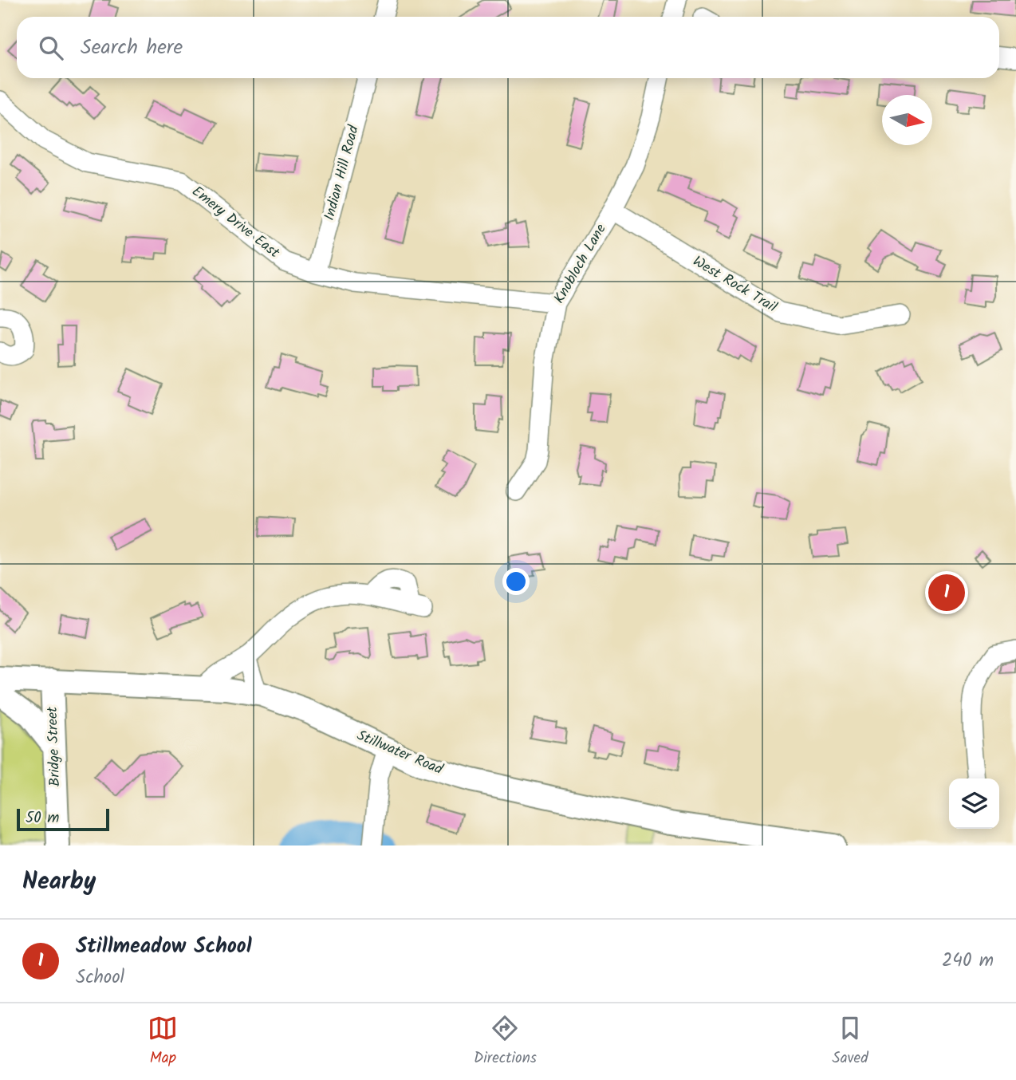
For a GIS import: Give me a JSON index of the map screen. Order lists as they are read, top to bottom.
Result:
{
  "streets": {
    "main road": ["Bridge Street", "Stillwater Road"],
    "street": [
      "Indian Hill Road",
      "Emery Drive East",
      "Knobloch Lane",
      "West Rock Trail"
    ]
  },
  "crossings": [
    ["Indian Hill Road", "Emery Drive East"],
    ["Emery Drive East", "Knobloch Lane"],
    ["Knobloch Lane", "West Rock Trail"],
    ["Bridge Street", "Stillwater Road"]
  ],
  "scale_bar": "50 m",
  "north": "right",
  "page": {
    "search": "Search here",
    "pins": "1",
    "scale": "50 m",
    "heading": "Nearby",
    "list": [
      {
        "mark": "1",
        "name": "Stillmeadow School",
        "note": "School",
        "value": "240 m"
      }
    ],
    "nav": ["Map", "Directions", "Saved"]
  }
}
